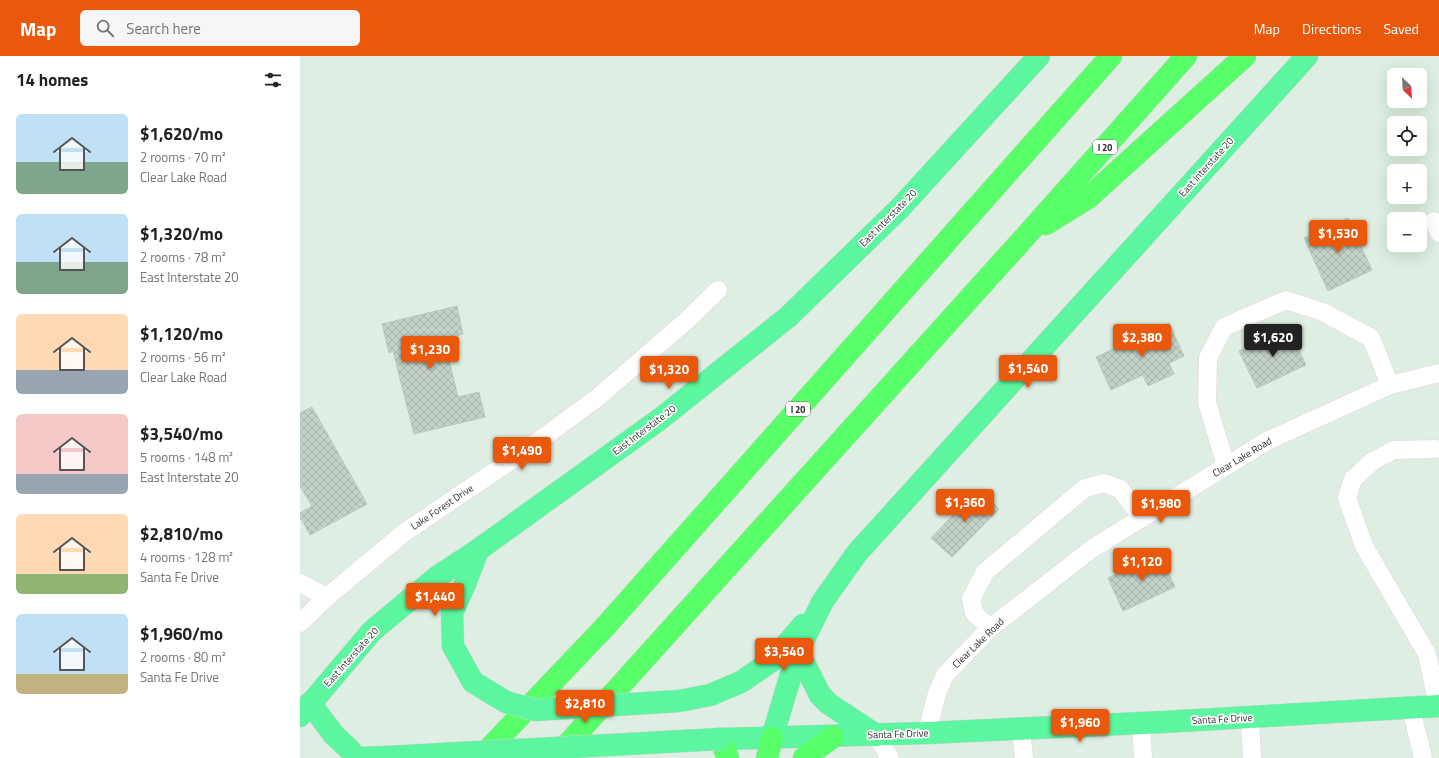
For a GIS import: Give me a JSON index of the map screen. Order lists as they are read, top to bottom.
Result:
{
  "streets": {
    "highway": ["I 20"],
    "main road": ["East Interstate 20", "Santa Fe Drive"],
    "street": ["Clear Lake Road", "Lake Forest Drive"]
  },
  "crossings": [
    ["East Interstate 20", "Santa Fe Drive"],
    ["Clear Lake Road", "Santa Fe Drive"]
  ],
  "north": "bottom right",
  "page": {
    "header": "Map",
    "search": "Search here",
    "nav": ["Map", "Directions", "Saved"],
    "heading": "14 homes",
    "map_buttons": ["+", "−"],
    "list": [
      {
        "name": "$1,620/mo",
        "note": "2 rooms · 70 m² · Clear Lake Road"
      },
      {
        "name": "$1,320/mo",
        "note": "2 rooms · 78 m² · East Interstate 20"
      },
      {
        "name": "$1,120/mo",
        "note": "2 rooms · 56 m² · Clear Lake Road"
      },
      {
        "name": "$3,540/mo",
        "note": "5 rooms · 148 m² · East Interstate 20"
      },
      {
        "name": "$2,810/mo",
        "note": "4 rooms · 128 m² · Santa Fe Drive"
      },
      {
        "name": "$1,960/mo",
        "note": "2 rooms · 80 m² · Santa Fe Drive"
      }
    ],
    "price": [
      "$1,530",
      "$2,380",
      "$1,620",
      "$1,230",
      "$1,540",
      "$1,320",
      "$1,490",
      "$1,360",
      "$1,980",
      "$1,120",
      "$1,440",
      "$3,540",
      "$2,810",
      "$1,960"
    ]
  }
}
